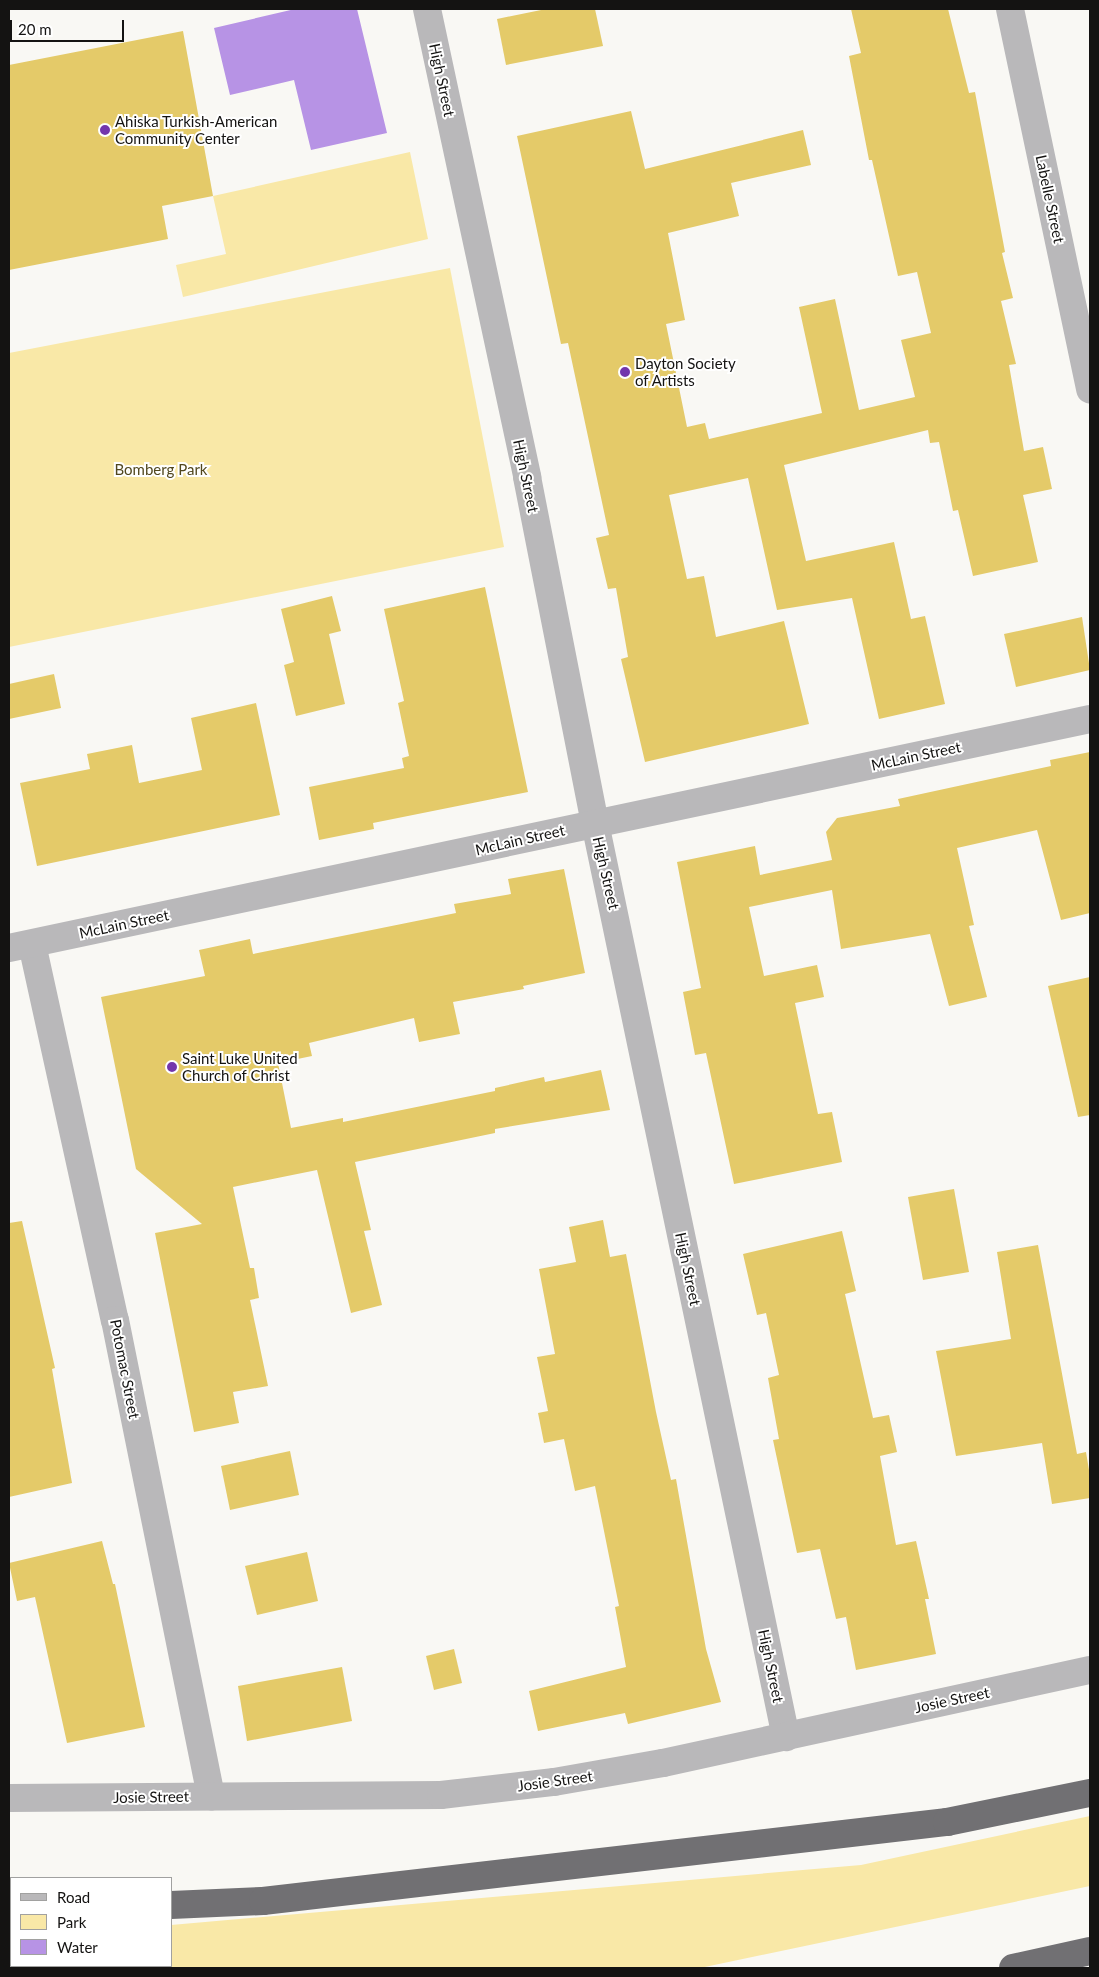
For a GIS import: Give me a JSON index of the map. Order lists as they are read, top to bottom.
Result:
{
  "streets": {
    "street": [
      "High Street",
      "Labelle Street",
      "McLain Street",
      "Potomac Street",
      "Josie Street"
    ]
  },
  "crossings": [
    ["High Street", "McLain Street"],
    ["High Street", "Josie Street"],
    ["McLain Street", "Potomac Street"],
    ["Potomac Street", "Josie Street"]
  ],
  "parks": ["Bomberg Park"],
  "places": ["Ahiska Turkish-American Community Center", "Dayton Society of Artists", "Saint Luke United Church of Christ"],
  "legend": ["Road", "Park", "Water"],
  "scale_bar": "20 m"
}
